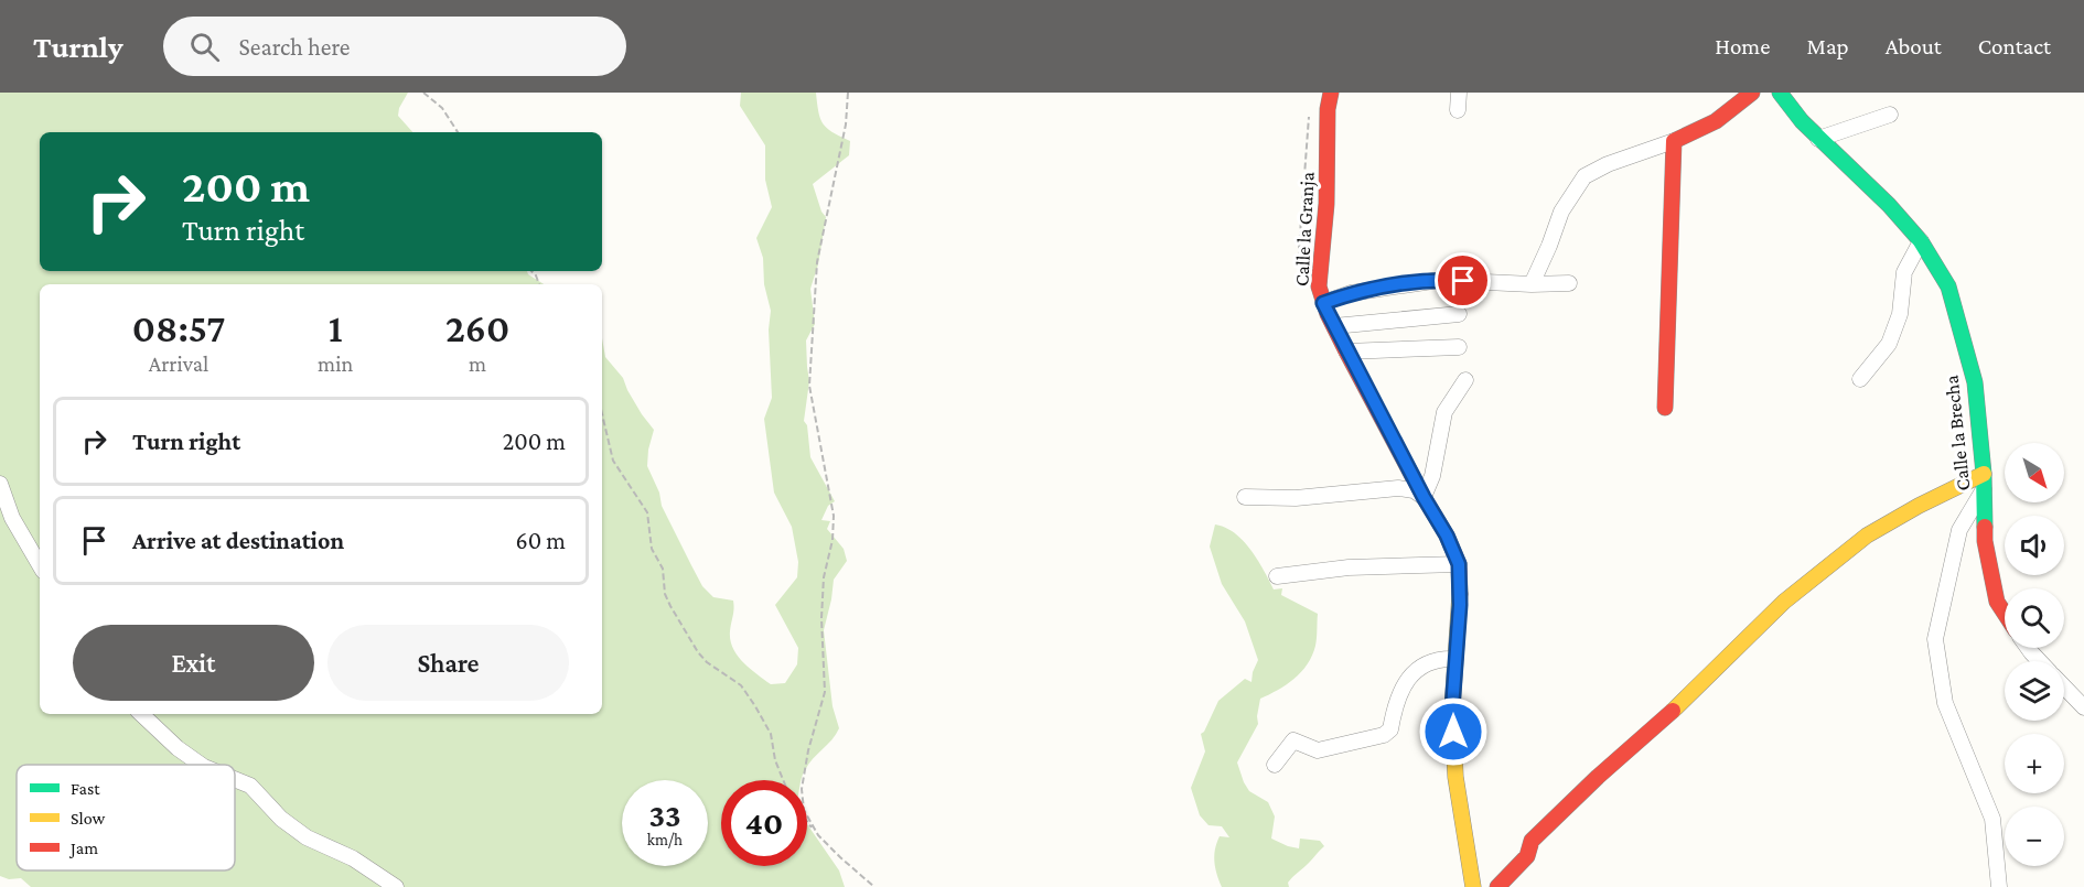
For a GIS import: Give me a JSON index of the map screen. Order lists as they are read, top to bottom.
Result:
{
  "streets": {
    "street": ["Calle la Granja", "Calle la Brecha"]
  },
  "legend": ["Fast", "Slow", "Jam"],
  "north": "bottom right",
  "page": {
    "header": "Turnly",
    "search": "Search here",
    "nav": [
      "Home",
      "Map",
      "About",
      "Contact"
    ],
    "turn": ["200 m", "Turn right"],
    "eta": [
      "08:57",
      "Arrival",
      "1",
      "min",
      "260",
      "m"
    ],
    "list": [
      {
        "name": "Turn right",
        "value": "200 m"
      },
      {
        "name": "Arrive at destination",
        "value": "60 m"
      }
    ],
    "map_buttons": ["+", "−"],
    "buttons": ["Exit", "Share"],
    "speed": "33 km/h",
    "limit": "40"
  }
}
